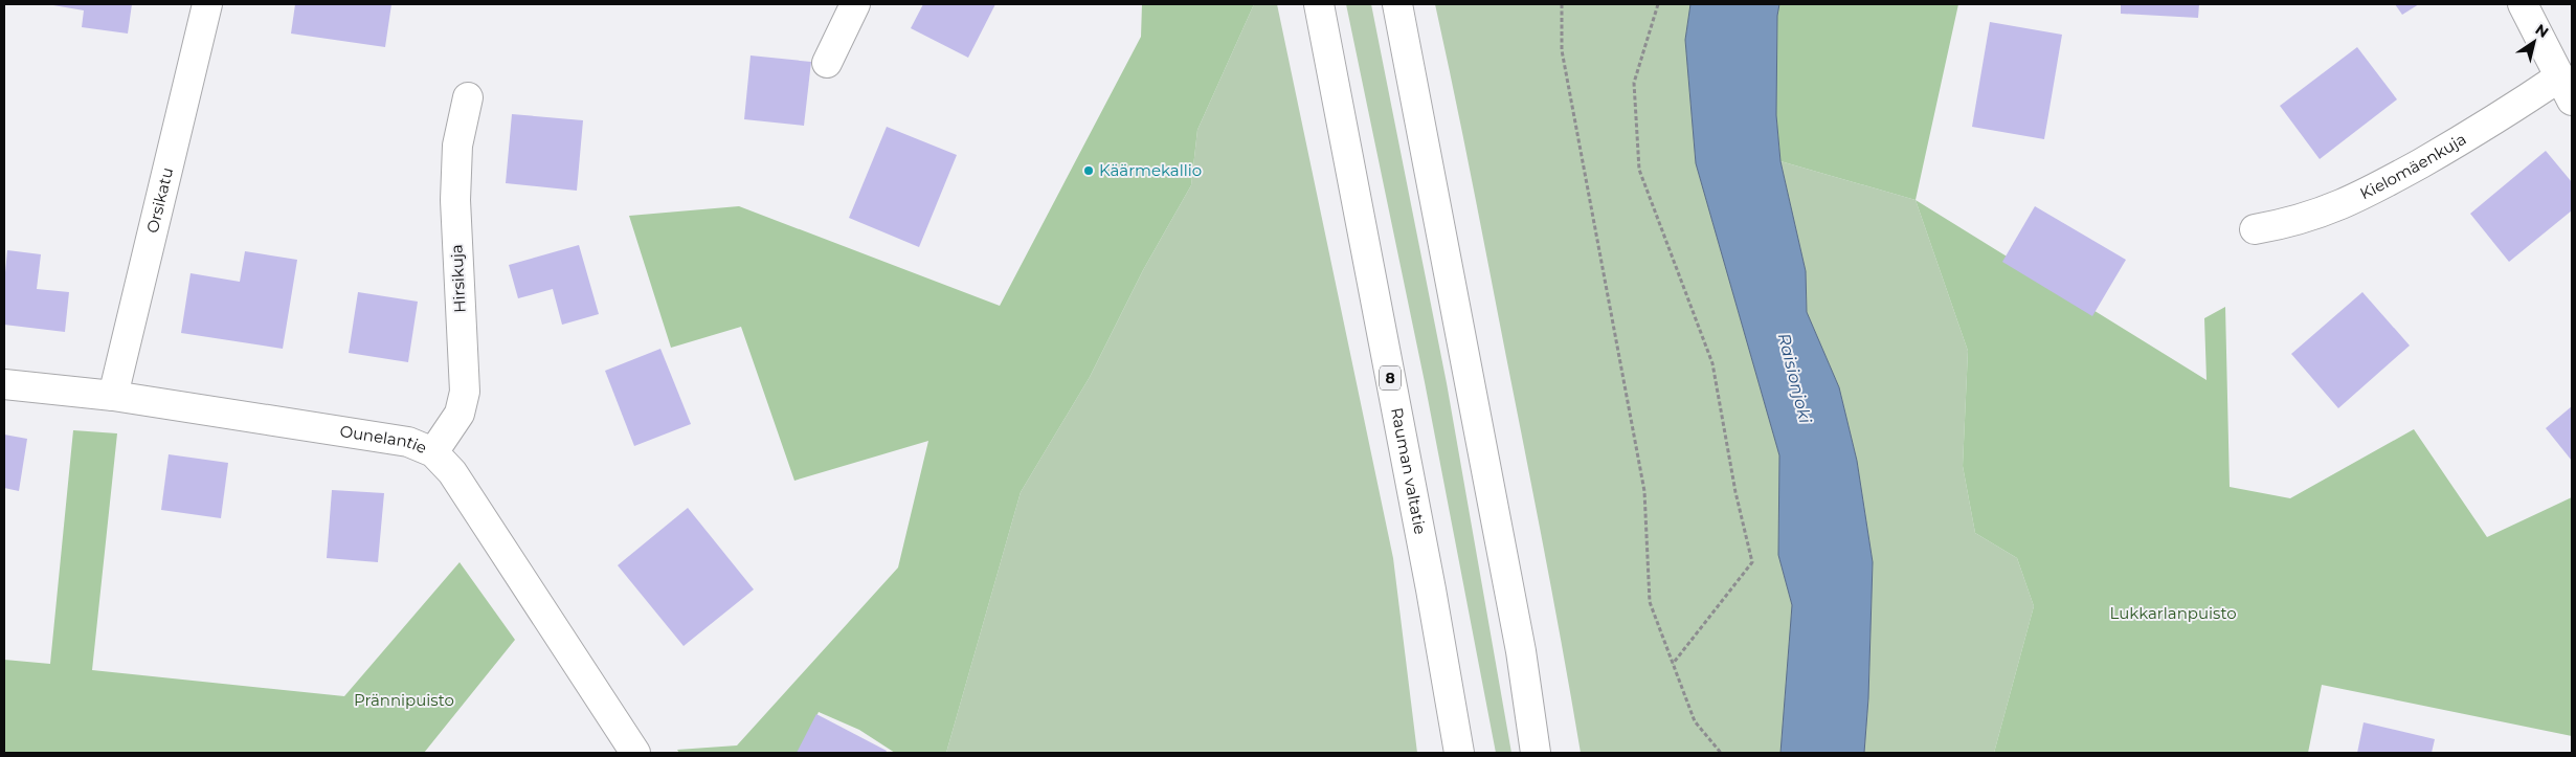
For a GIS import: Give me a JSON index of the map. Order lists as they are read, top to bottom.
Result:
{
  "streets": {
    "main road": [
      "Kielomäenkuja",
      "Orsikatu",
      "Hirsikuja",
      "8",
      "Ounelantie",
      "Rauman valtatie"
    ]
  },
  "crossings": [
    ["Orsikatu", "Ounelantie"],
    ["Hirsikuja", "Ounelantie"]
  ],
  "water": ["Raisionjoki"],
  "parks": ["Lukkarlanpuisto", "Prännipuisto"],
  "places": ["Käärmekallio"],
  "north": "top right"
}
